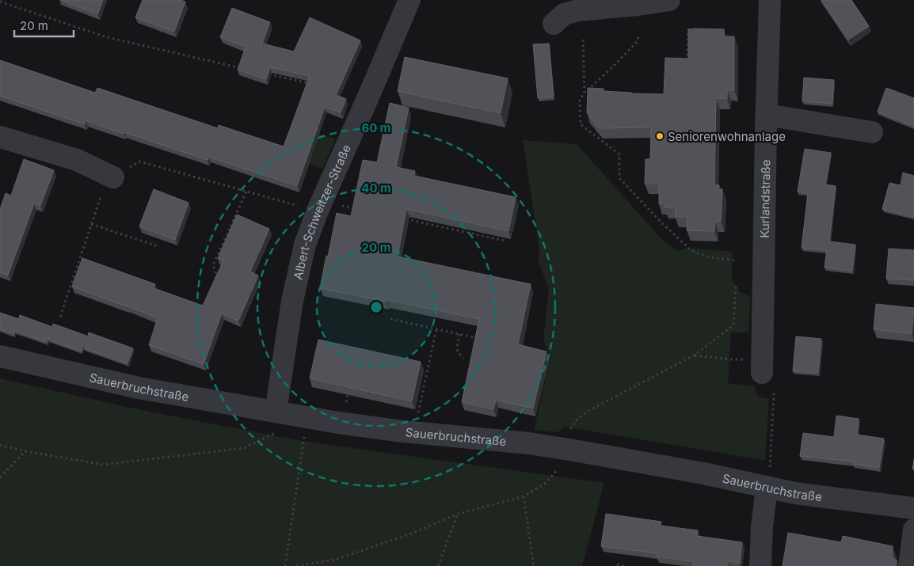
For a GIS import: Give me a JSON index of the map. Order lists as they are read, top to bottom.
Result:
{
  "streets": {
    "street": ["Kurlandstraße", "Albert-Schweitzer-Straße", "Sauerbruchstraße"]
  },
  "crossings": [
    ["Albert-Schweitzer-Straße", "Sauerbruchstraße"]
  ],
  "places": ["Seniorenwohnanlage"],
  "scale_bar": "20 m",
  "rings": ["60 m", "40 m", "20 m"]
}
